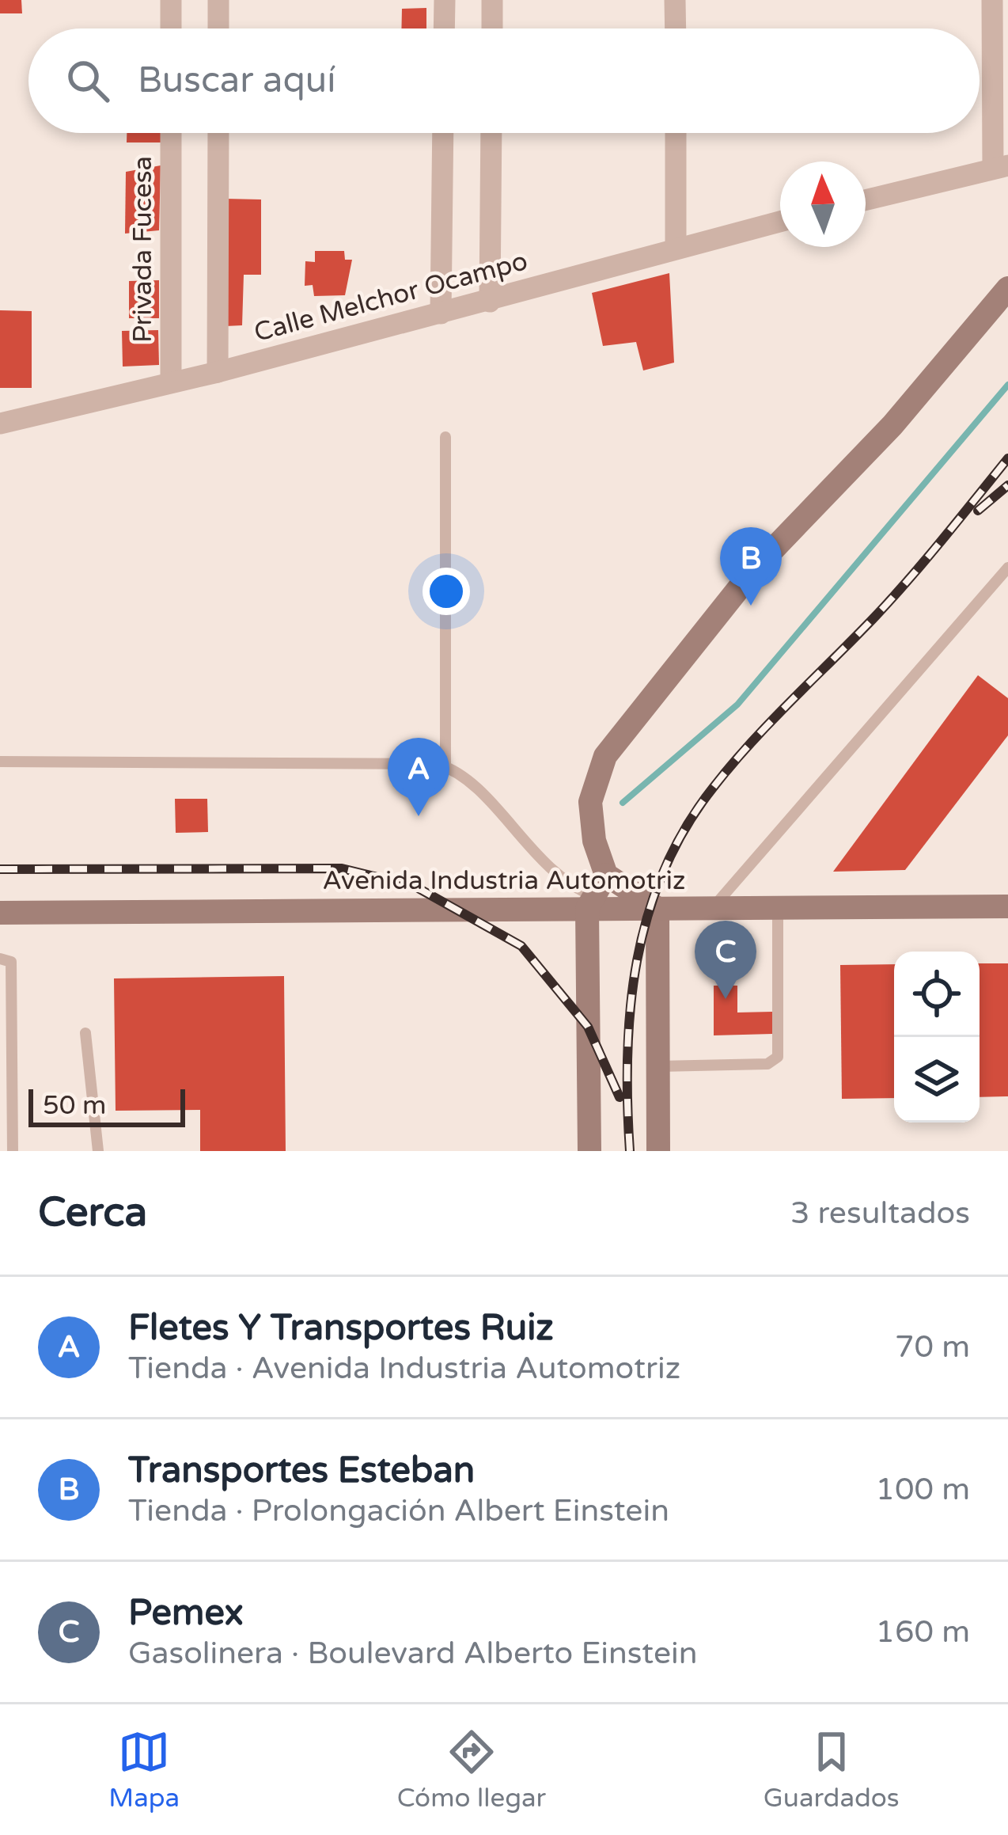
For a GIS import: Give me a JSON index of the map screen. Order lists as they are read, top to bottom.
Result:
{
  "streets": {
    "main road": ["Avenida Industria Automotriz"],
    "street": ["Privada Fucesa", "Calle Melchor Ocampo"]
  },
  "crossings": [
    ["Privada Fucesa", "Calle Melchor Ocampo"]
  ],
  "scale_bar": "50 m",
  "north": "top",
  "page": {
    "search": "Buscar aquí",
    "pins": ["B", "A", "C"],
    "scale": "50 m",
    "heading": ["Cerca", "3 resultados"],
    "list": [
      {
        "mark": "A",
        "name": "Fletes Y Transportes Ruiz",
        "note": "Tienda · Avenida Industria Automotriz",
        "value": "70 m"
      },
      {
        "mark": "B",
        "name": "Transportes Esteban",
        "note": "Tienda · Prolongación Albert Einstein",
        "value": "100 m"
      },
      {
        "mark": "C",
        "name": "Pemex",
        "note": "Gasolinera · Boulevard Alberto Einstein",
        "value": "160 m"
      }
    ],
    "nav": ["Mapa", "Cómo llegar", "Guardados"]
  }
}
